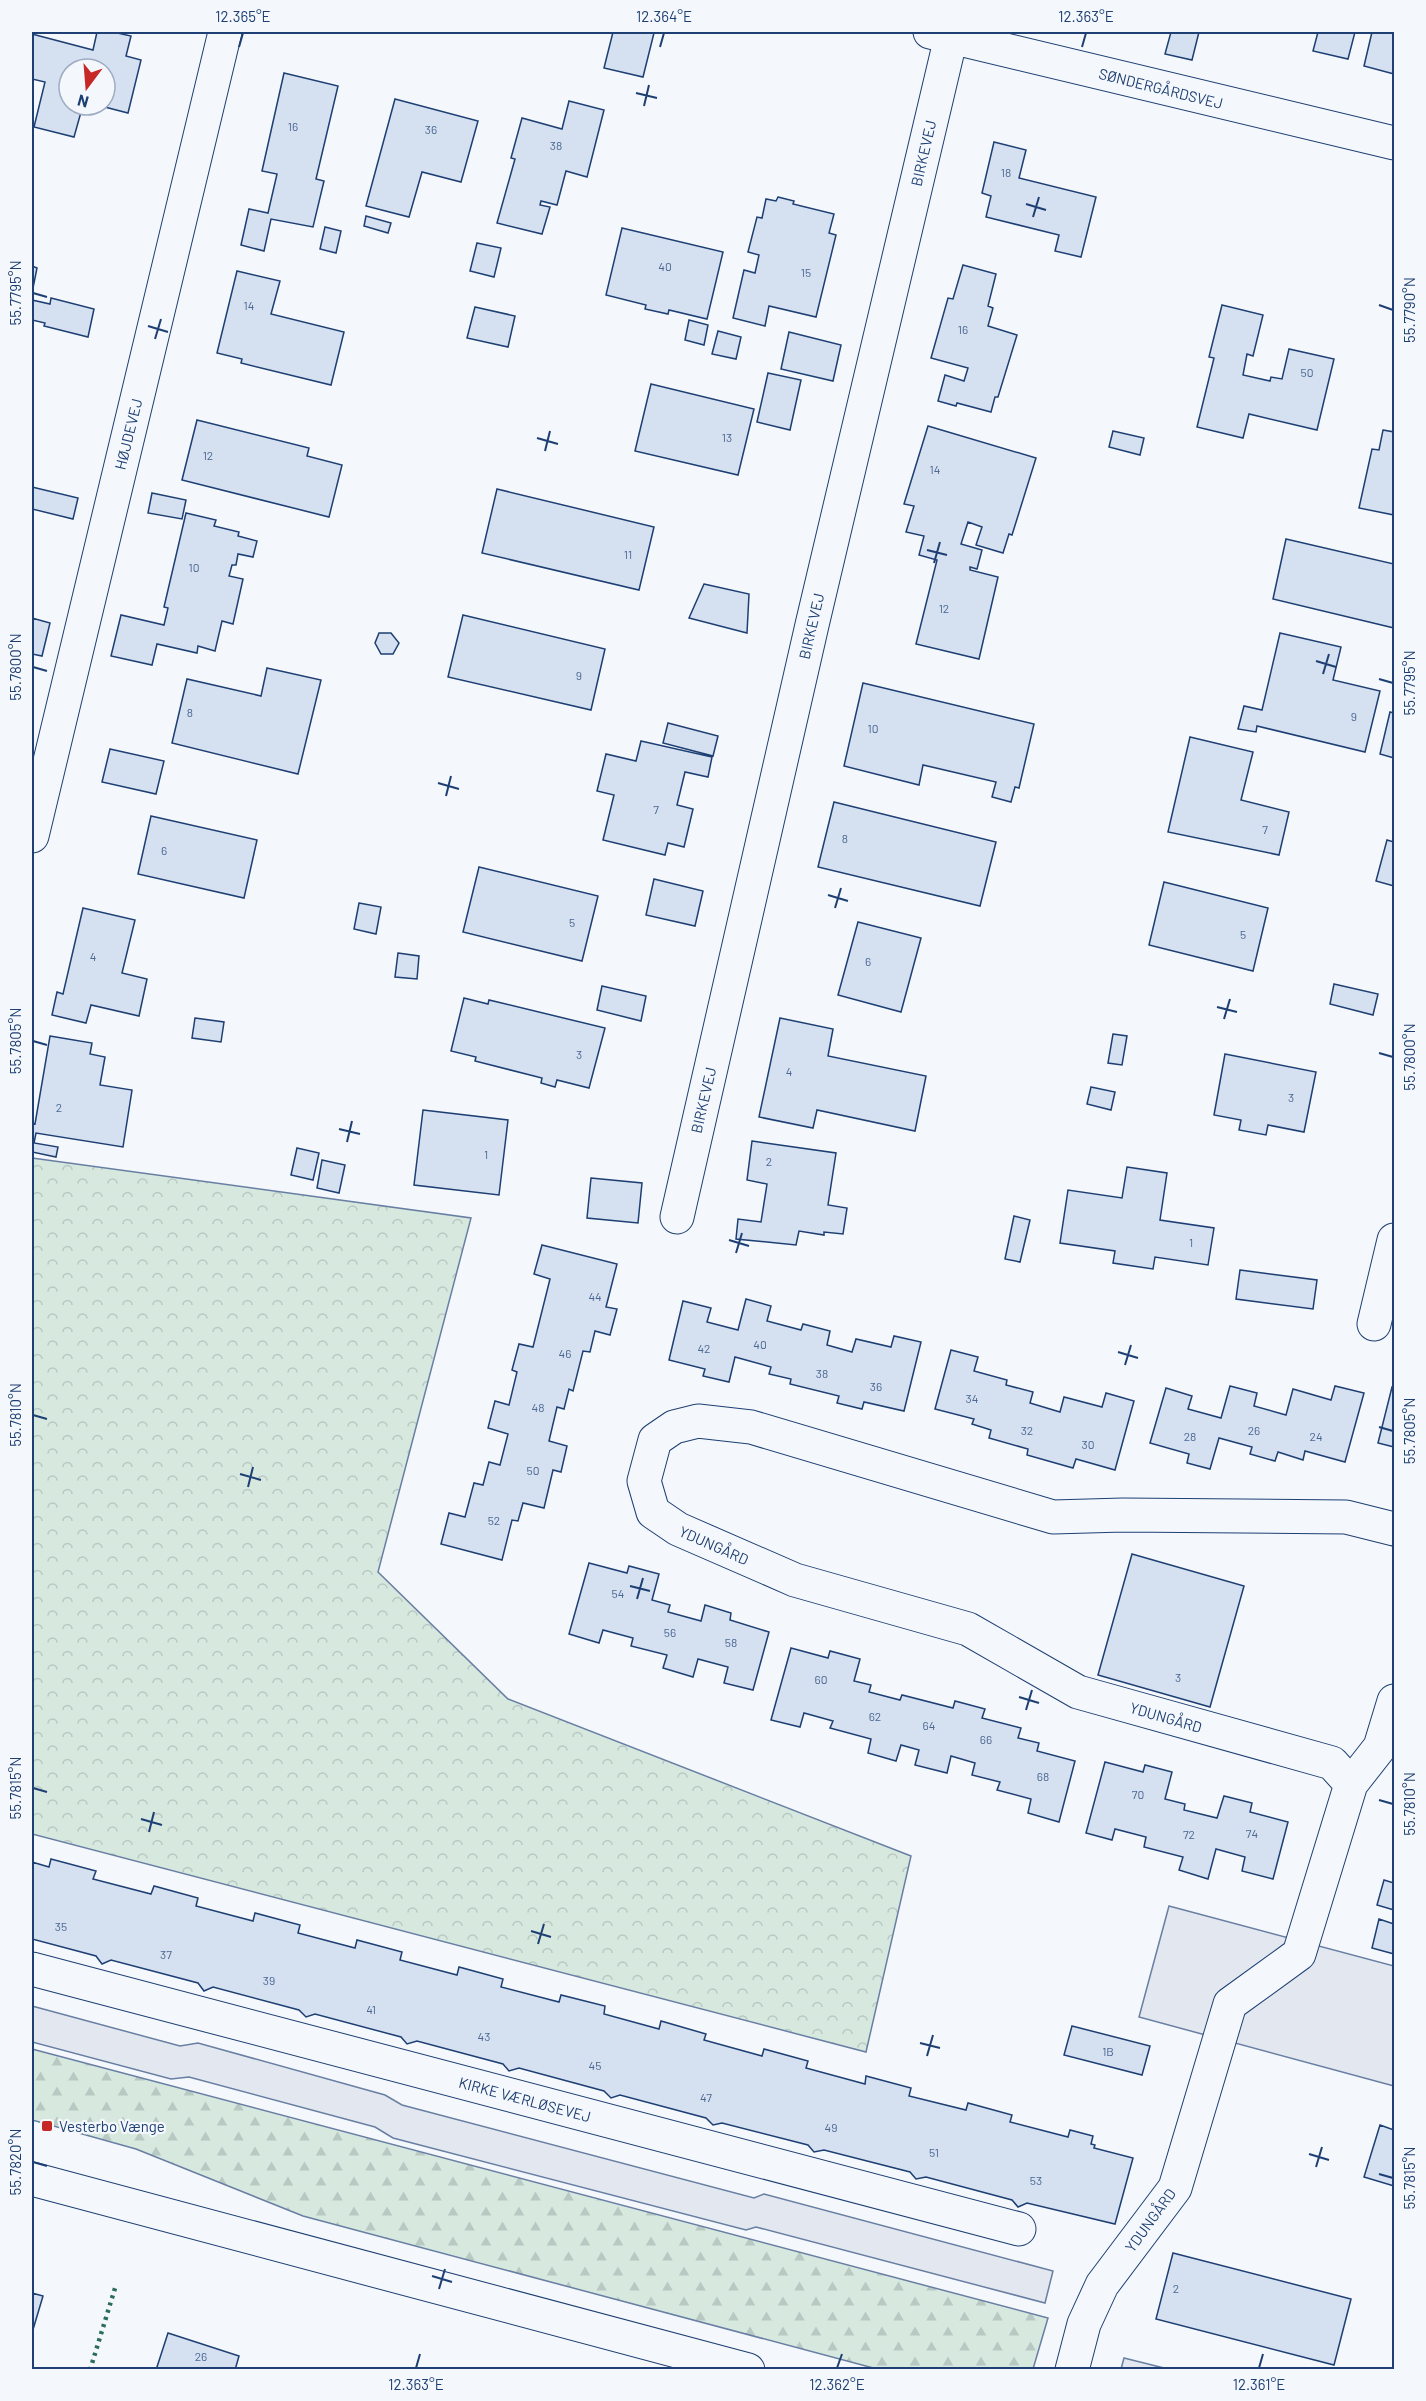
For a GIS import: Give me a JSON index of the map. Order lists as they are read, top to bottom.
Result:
{
  "streets": {
    "street": [
      "SØNDERGÅRDSVEJ",
      "BIRKEVEJ",
      "HØJDEVEJ",
      "YDUNGÅRD",
      "KIRKE VÆRLØSEVEJ"
    ]
  },
  "crossings": [
    ["SØNDERGÅRDSVEJ", "BIRKEVEJ"]
  ],
  "places": {
    "transit": ["Vesterbo Vænge"]
  },
  "house_numbers": [
    "16",
    "36",
    "38",
    "18",
    "40",
    "15",
    "14",
    "16",
    "50",
    "13",
    "12",
    "14",
    "11",
    "10",
    "12",
    "9",
    "8",
    "9",
    "10",
    "7",
    "7",
    "8",
    "6",
    "5",
    "5",
    "4",
    "6",
    "3",
    "4",
    "3",
    "2",
    "1",
    "2",
    "1",
    "44",
    "40",
    "42",
    "46",
    "38",
    "36",
    "34",
    "48",
    "32",
    "26",
    "28",
    "24",
    "30",
    "50",
    "52",
    "54",
    "56",
    "58",
    "3",
    "60",
    "62",
    "64",
    "66",
    "68",
    "70",
    "74",
    "72",
    "35",
    "37",
    "39",
    "41",
    "43",
    "1B",
    "45",
    "47",
    "49",
    "51",
    "53",
    "2",
    "26"
  ],
  "north": "bottom",
  "coordinates": [
    "12.365°E",
    "12.364°E",
    "12.363°E",
    "55.7795°N",
    "55.7790°N",
    "55.7800°N",
    "55.7805°N",
    "55.7810°N",
    "55.7815°N",
    "55.7820°N",
    "12.362°E",
    "12.361°E"
  ]
}
